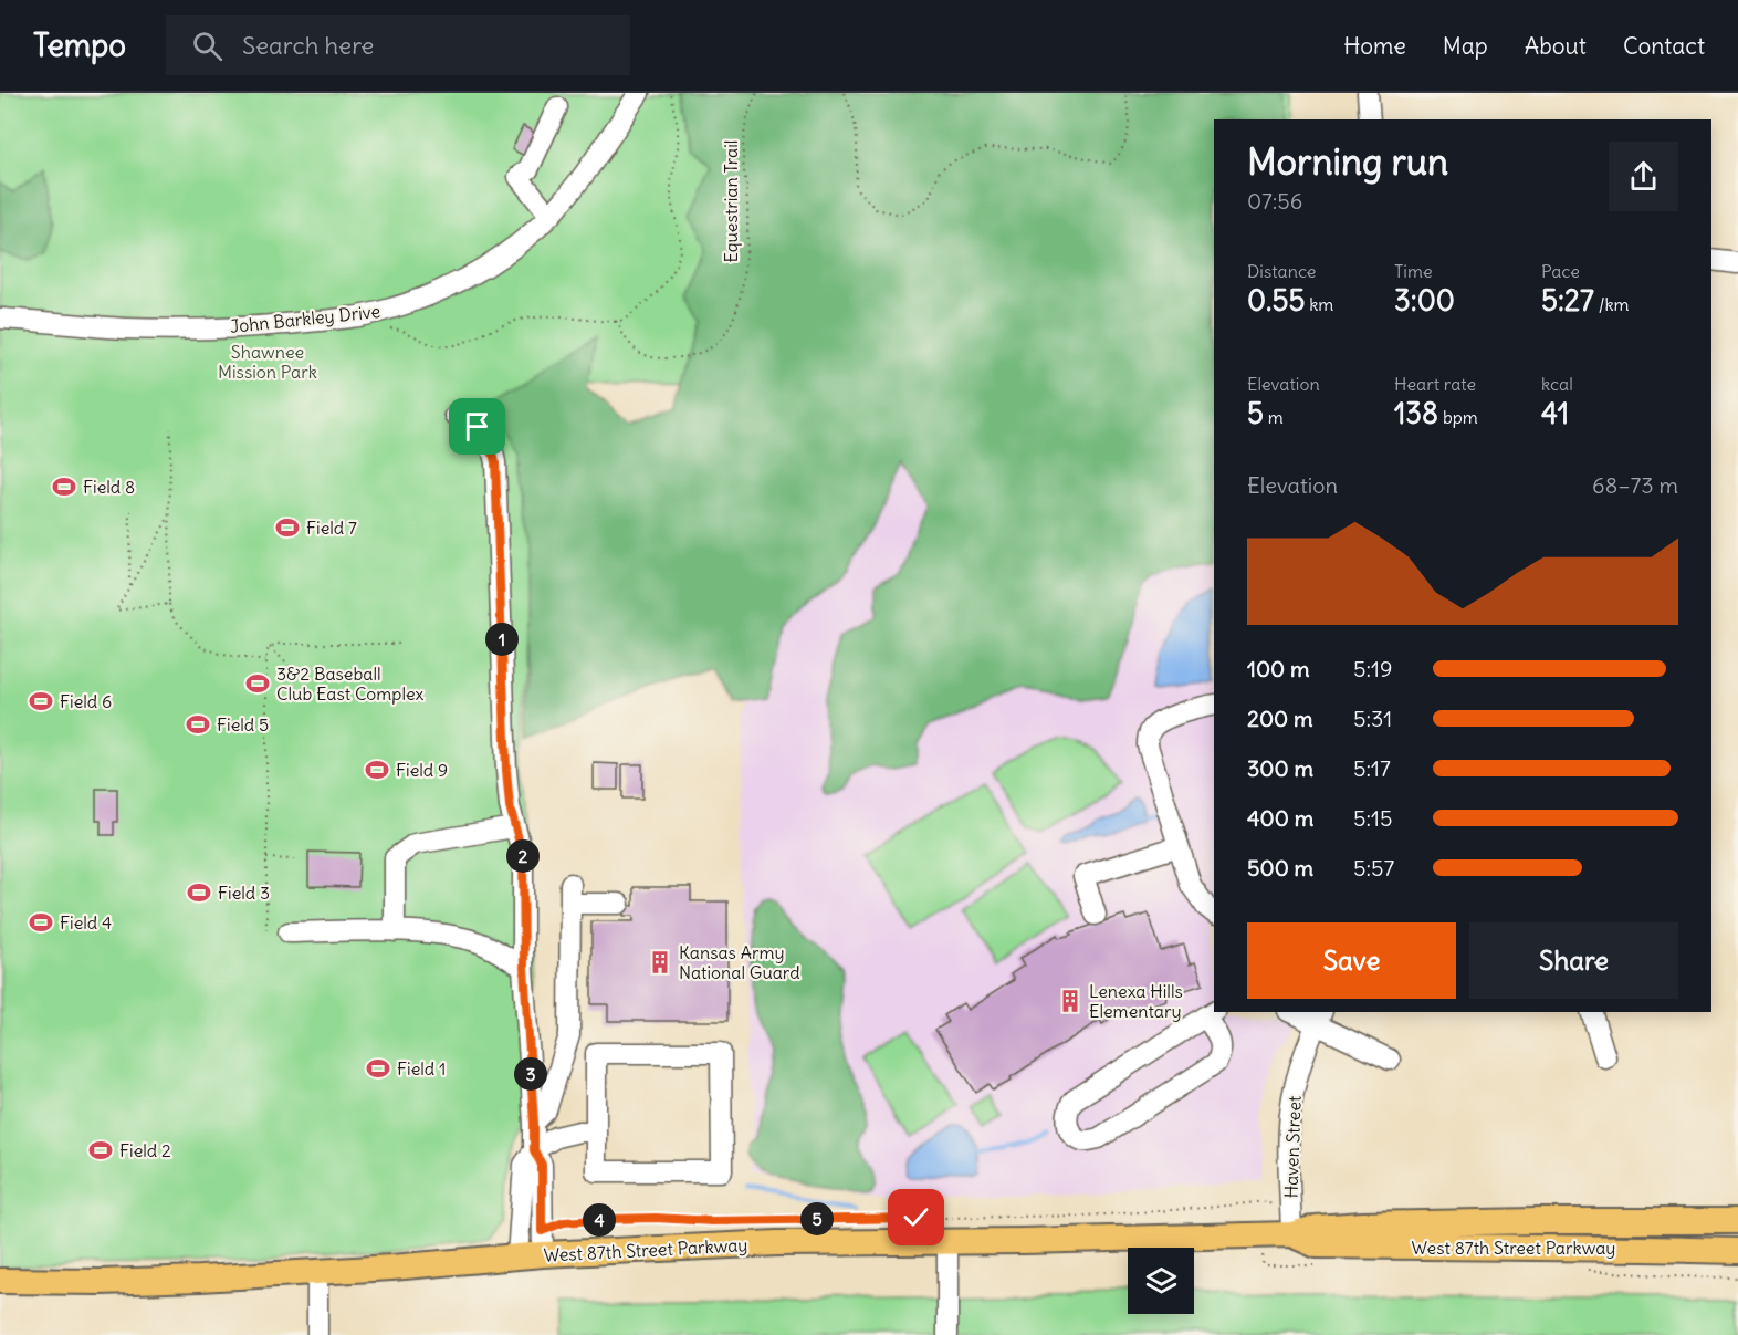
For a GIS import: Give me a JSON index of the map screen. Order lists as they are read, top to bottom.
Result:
{
  "streets": {
    "main road": ["West 87th Street Parkway"],
    "street": ["John Barkley Drive", "Haven Street"],
    "path": ["Equestrian Trail"]
  },
  "crossings": [
    ["Haven Street", "West 87th Street Parkway"]
  ],
  "parks": ["Shawnee Mission Park"],
  "places": {
    "sports": [
      "Field 8",
      "Field 7",
      "3&2 Baseball Club East Complex",
      "Field 6",
      "Field 5",
      "Field 9",
      "Field 3",
      "Field 4",
      "Field 1",
      "Field 2"
    ],
    "building": ["Kansas Army National Guard", "Lenexa Hills Elementary"]
  },
  "page": {
    "header": "Tempo",
    "search": "Search here",
    "nav": [
      "Home",
      "Map",
      "About",
      "Contact"
    ],
    "heading": ["Morning run", "07:56"],
    "stats": [
      ["Distance", "0.55 km"],
      ["Time", "3:00"],
      ["Pace", "5:27 /km"],
      ["Elevation", "5 m"],
      ["Heart rate", "138 bpm"],
      ["kcal", "41"]
    ],
    "chart": ["Elevation", "68–73 m"],
    "pins": [
      "1",
      "2",
      "3",
      "5",
      "4"
    ],
    "list": [
      {
        "name": "100 m",
        "note": "5:19"
      },
      {
        "name": "200 m",
        "note": "5:31"
      },
      {
        "name": "300 m",
        "note": "5:17"
      },
      {
        "name": "400 m",
        "note": "5:15"
      },
      {
        "name": "500 m",
        "note": "5:57"
      }
    ],
    "buttons": ["Save", "Share"]
  }
}
